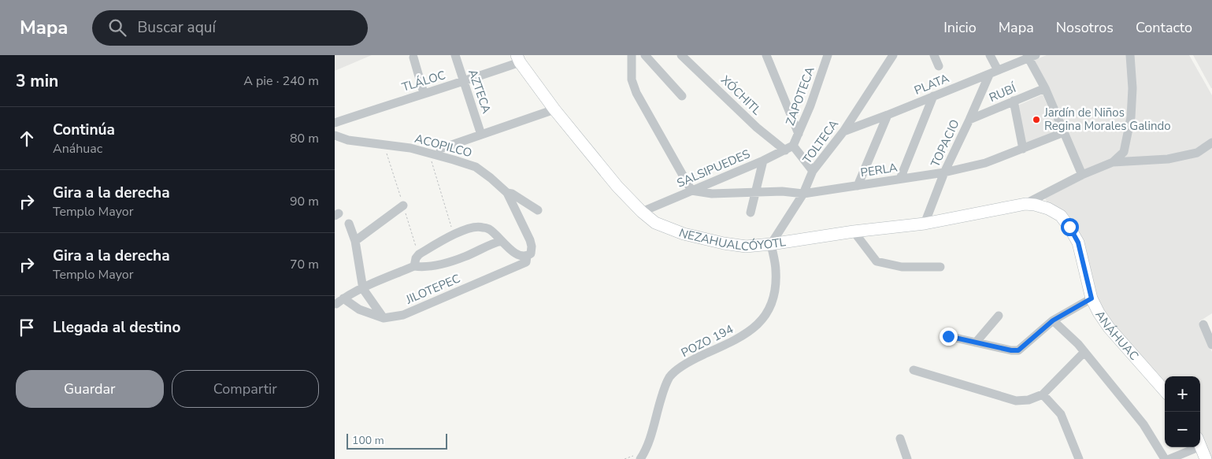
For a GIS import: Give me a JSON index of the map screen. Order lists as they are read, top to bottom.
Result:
{
  "streets": {
    "main road": ["NEZAHUALCÓYOTL", "ANÁHUAC"],
    "street": [
      "TLÁLOC",
      "PLATA",
      "AZTECA",
      "RUBÍ",
      "XÓCHITL",
      "ZAPOTECA",
      "TOLTECA",
      "TOPACIO",
      "ACOPILCO",
      "SALSIPUEDES",
      "PERLA",
      "JILOTEPEC",
      "POZO 194"
    ]
  },
  "crossings": [
    ["TLÁLOC", "AZTECA"],
    ["TLÁLOC", "NEZAHUALCÓYOTL"],
    ["PLATA", "TOLTECA"],
    ["PLATA", "TOPACIO"],
    ["RUBÍ", "TOPACIO"],
    ["XÓCHITL", "SALSIPUEDES"],
    ["ZAPOTECA", "SALSIPUEDES"],
    ["TOLTECA", "PERLA"],
    ["TOLTECA", "NEZAHUALCÓYOTL"],
    ["TOLTECA", "POZO 194"],
    ["TOPACIO", "PERLA"],
    ["TOPACIO", "NEZAHUALCÓYOTL"],
    ["ACOPILCO", "JILOTEPEC"],
    ["SALSIPUEDES", "PERLA"],
    ["SALSIPUEDES", "NEZAHUALCÓYOTL"],
    ["NEZAHUALCÓYOTL", "ANÁHUAC"],
    ["NEZAHUALCÓYOTL", "POZO 194"]
  ],
  "places": ["Jardín de Niños Regina Morales Galindo"],
  "scale_bar": "100 m",
  "page": {
    "header": "Mapa",
    "search": "Buscar aquí",
    "nav": [
      "Inicio",
      "Mapa",
      "Nosotros",
      "Contacto"
    ],
    "heading": ["3 min", "A pie · 240 m"],
    "list": [
      ["Continúa", "Anáhuac", "80 m"],
      ["Gira a la derecha", "Templo Mayor", "90 m"],
      ["Gira a la derecha", "Templo Mayor", "70 m"],
      "Llegada al destino"
    ],
    "buttons": ["Guardar", "Compartir"],
    "map_buttons": ["+", "−"],
    "scale": "100 m"
  }
}
